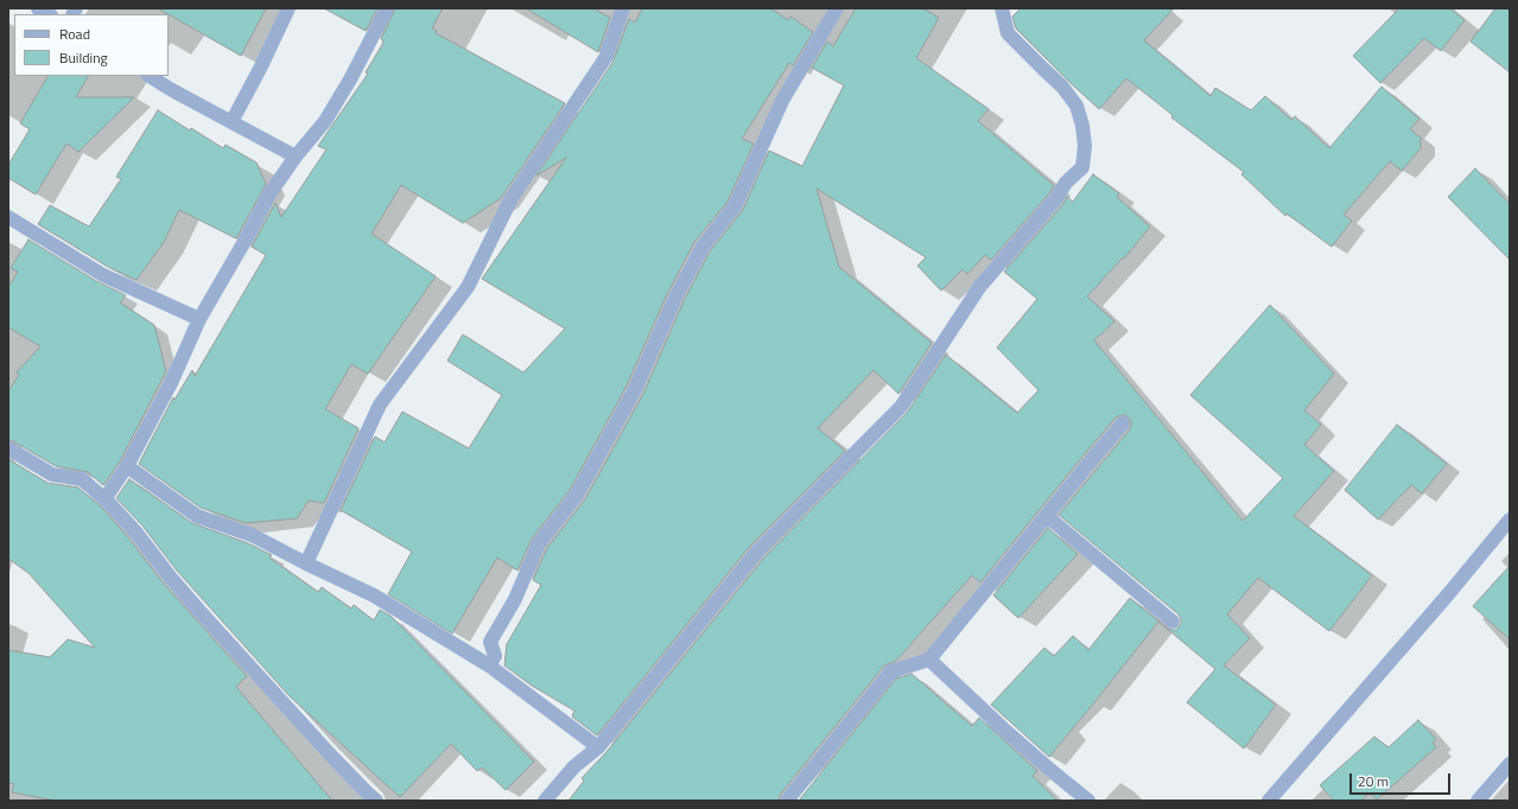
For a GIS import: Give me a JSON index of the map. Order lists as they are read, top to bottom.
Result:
{
  "legend": ["Road", "Building"],
  "scale_bar": "20 m"
}
